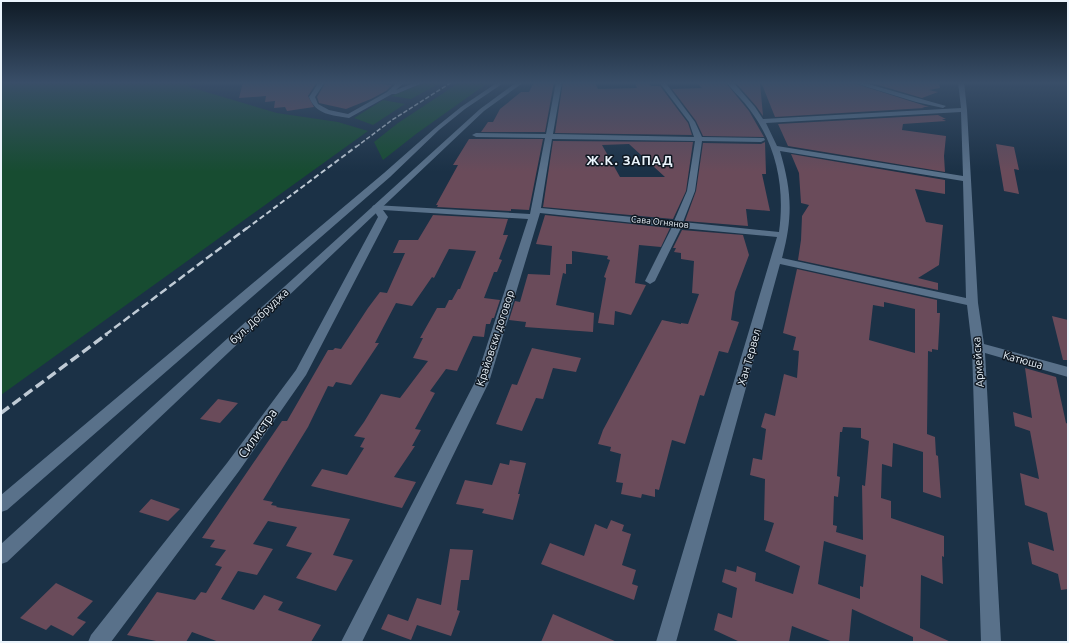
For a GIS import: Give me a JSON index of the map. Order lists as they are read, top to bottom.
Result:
{
  "streets": {
    "street": [
      "Сава Огнянов",
      "бул. Добруджа",
      "Крайовски договор",
      "Хан Тервел",
      "Катюша",
      "Армейска",
      "Силистра"
    ]
  },
  "crossings": [
    ["Сава Огнянов", "бул. Добруджа"],
    ["Сава Огнянов", "Крайовски договор"],
    ["Сава Огнянов", "Хан Тервел"],
    ["Сава Огнянов", "Силистра"],
    ["бул. Добруджа", "Силистра"],
    ["Катюша", "Армейска"]
  ],
  "districts": ["Ж.К. ЗАПАД"]
}
